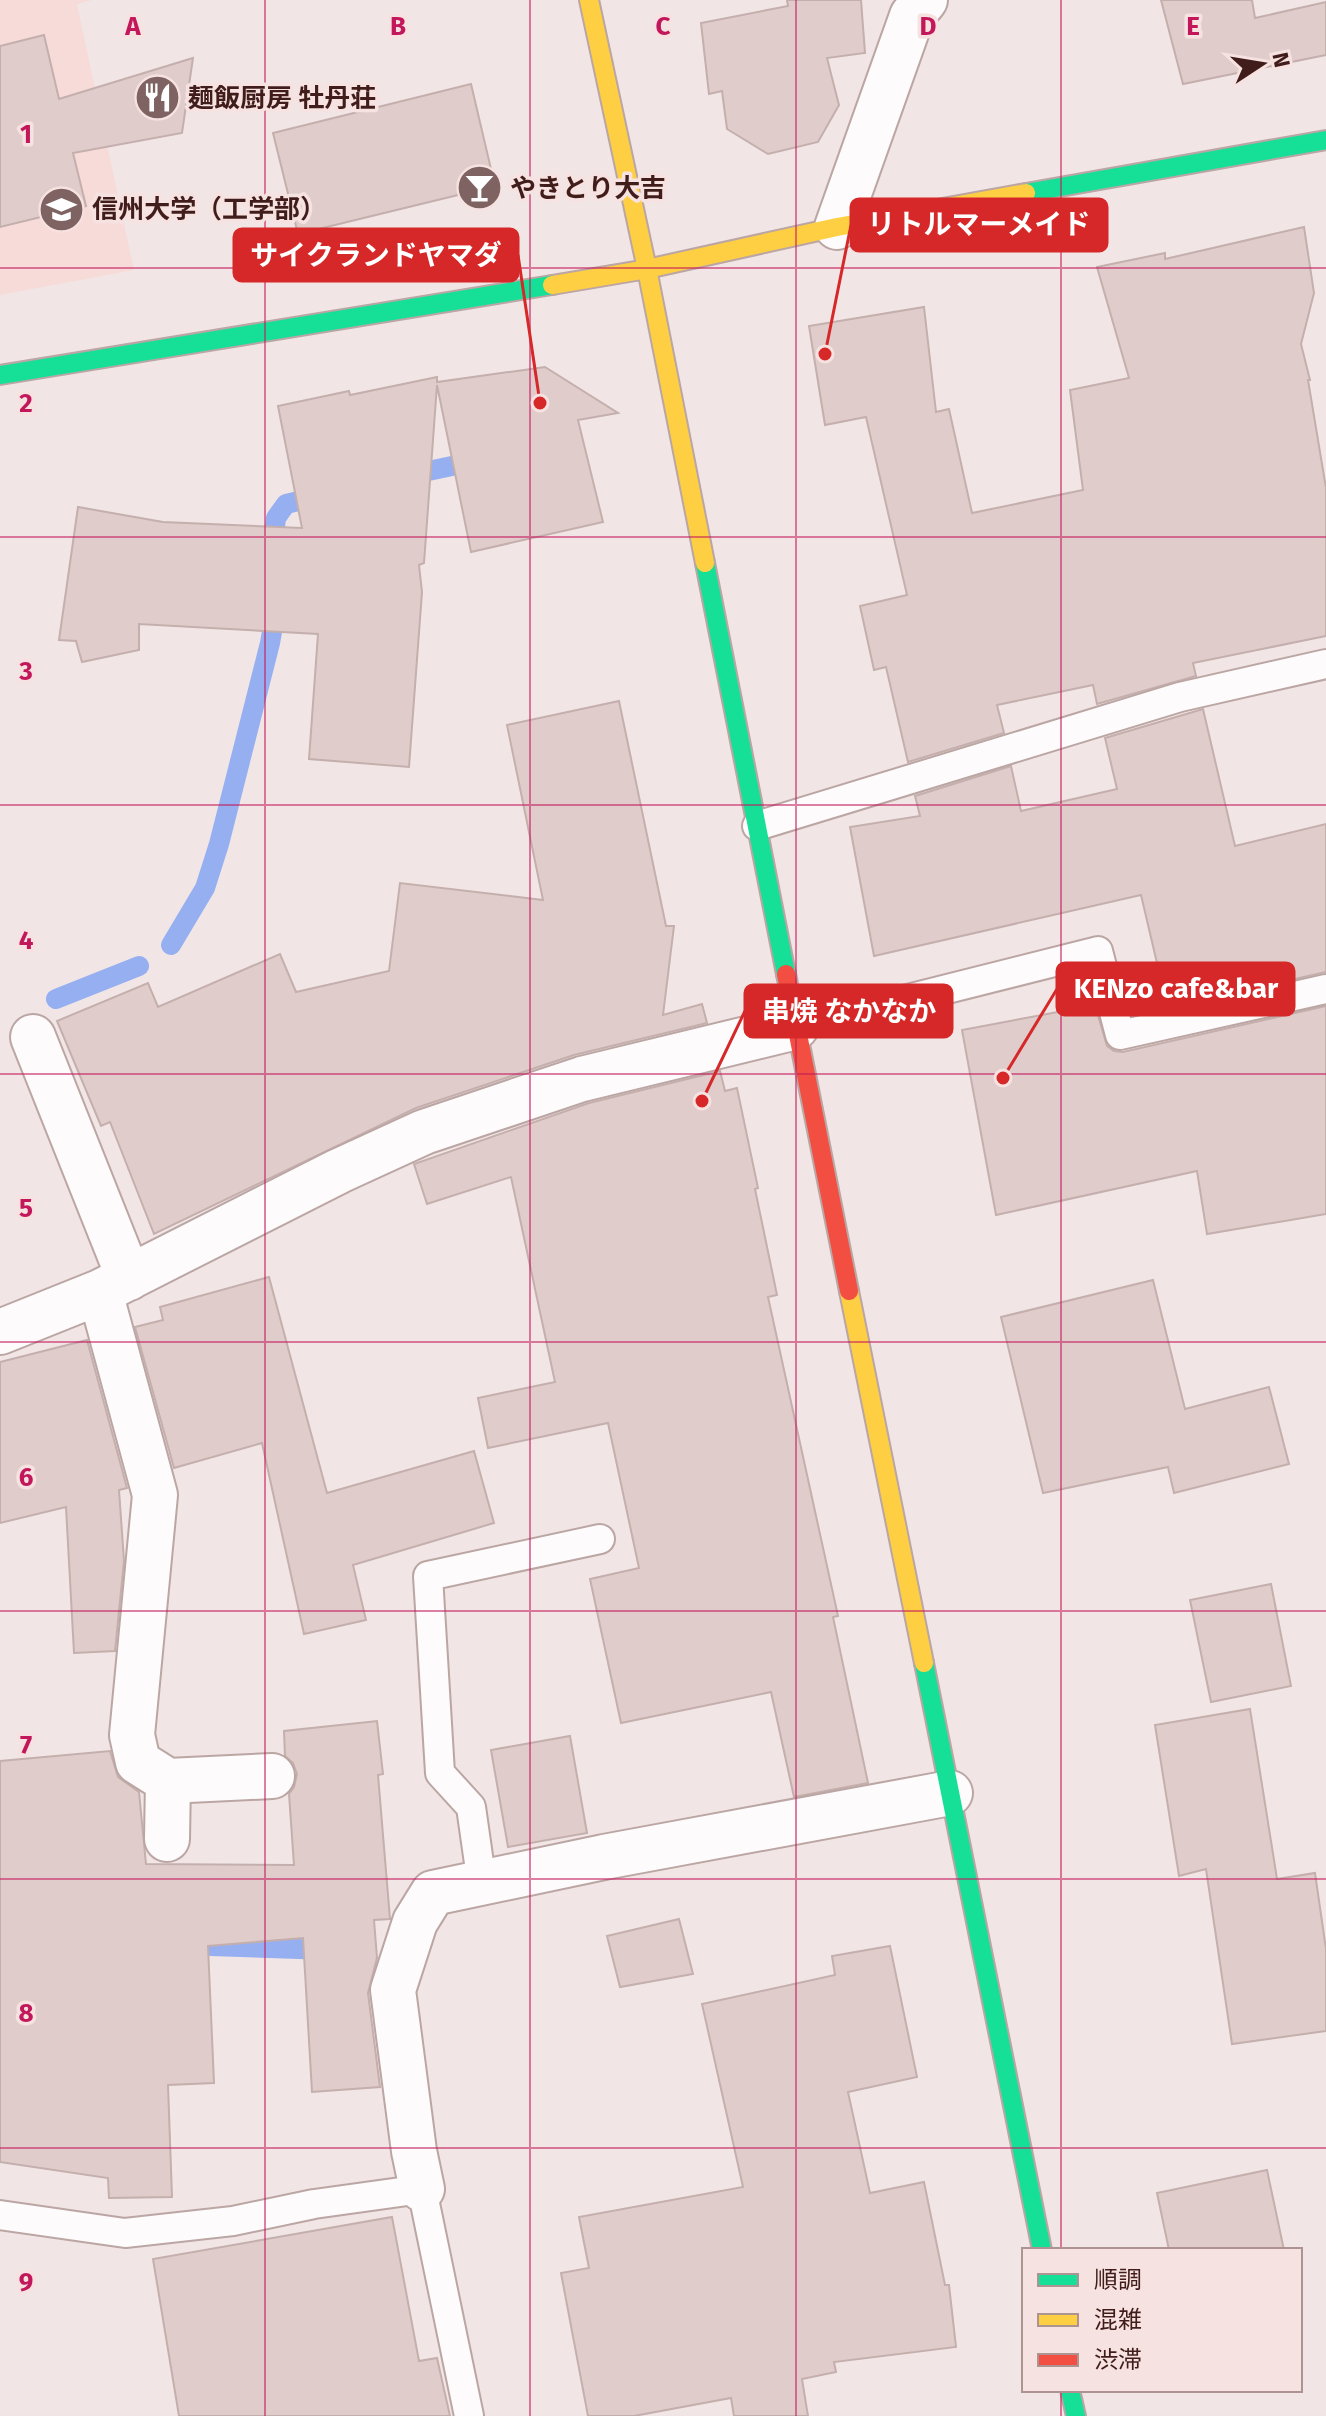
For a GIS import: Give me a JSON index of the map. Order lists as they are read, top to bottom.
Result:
{
  "places": {
    "restaurant": ["麺飯厨房 牡丹荘"],
    "bar": ["やきとり大吉"],
    "school or university": ["信州大学（工学部）"],
    "other": [
      "リトルマーメイド",
      "サイクランドヤマダ",
      "KENzo cafe&bar",
      "串焼 なかなか"
    ]
  },
  "legend": ["順調", "混雑", "渋滞"],
  "north": "right",
  "grid": {
    "columns": [
      "A",
      "B",
      "C",
      "D",
      "E"
    ],
    "rows": [
      "1",
      "2",
      "3",
      "4",
      "5",
      "6",
      "7",
      "8",
      "9"
    ]
  }
}
